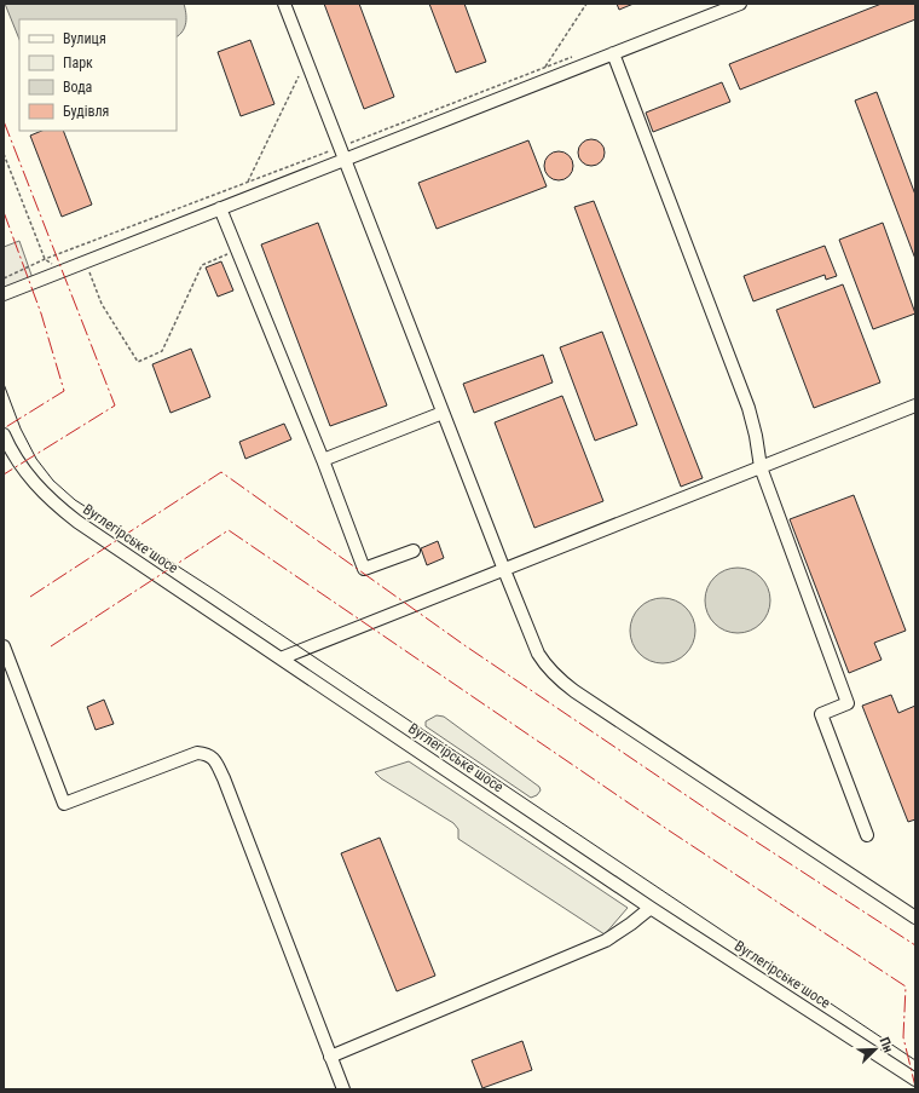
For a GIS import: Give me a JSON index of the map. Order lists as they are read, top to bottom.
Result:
{
  "streets": {
    "street": ["Вуглегірське шосе"]
  },
  "legend": [
    "Вулиця",
    "Парк",
    "Вода",
    "Будівля"
  ],
  "north": "top right"
}
